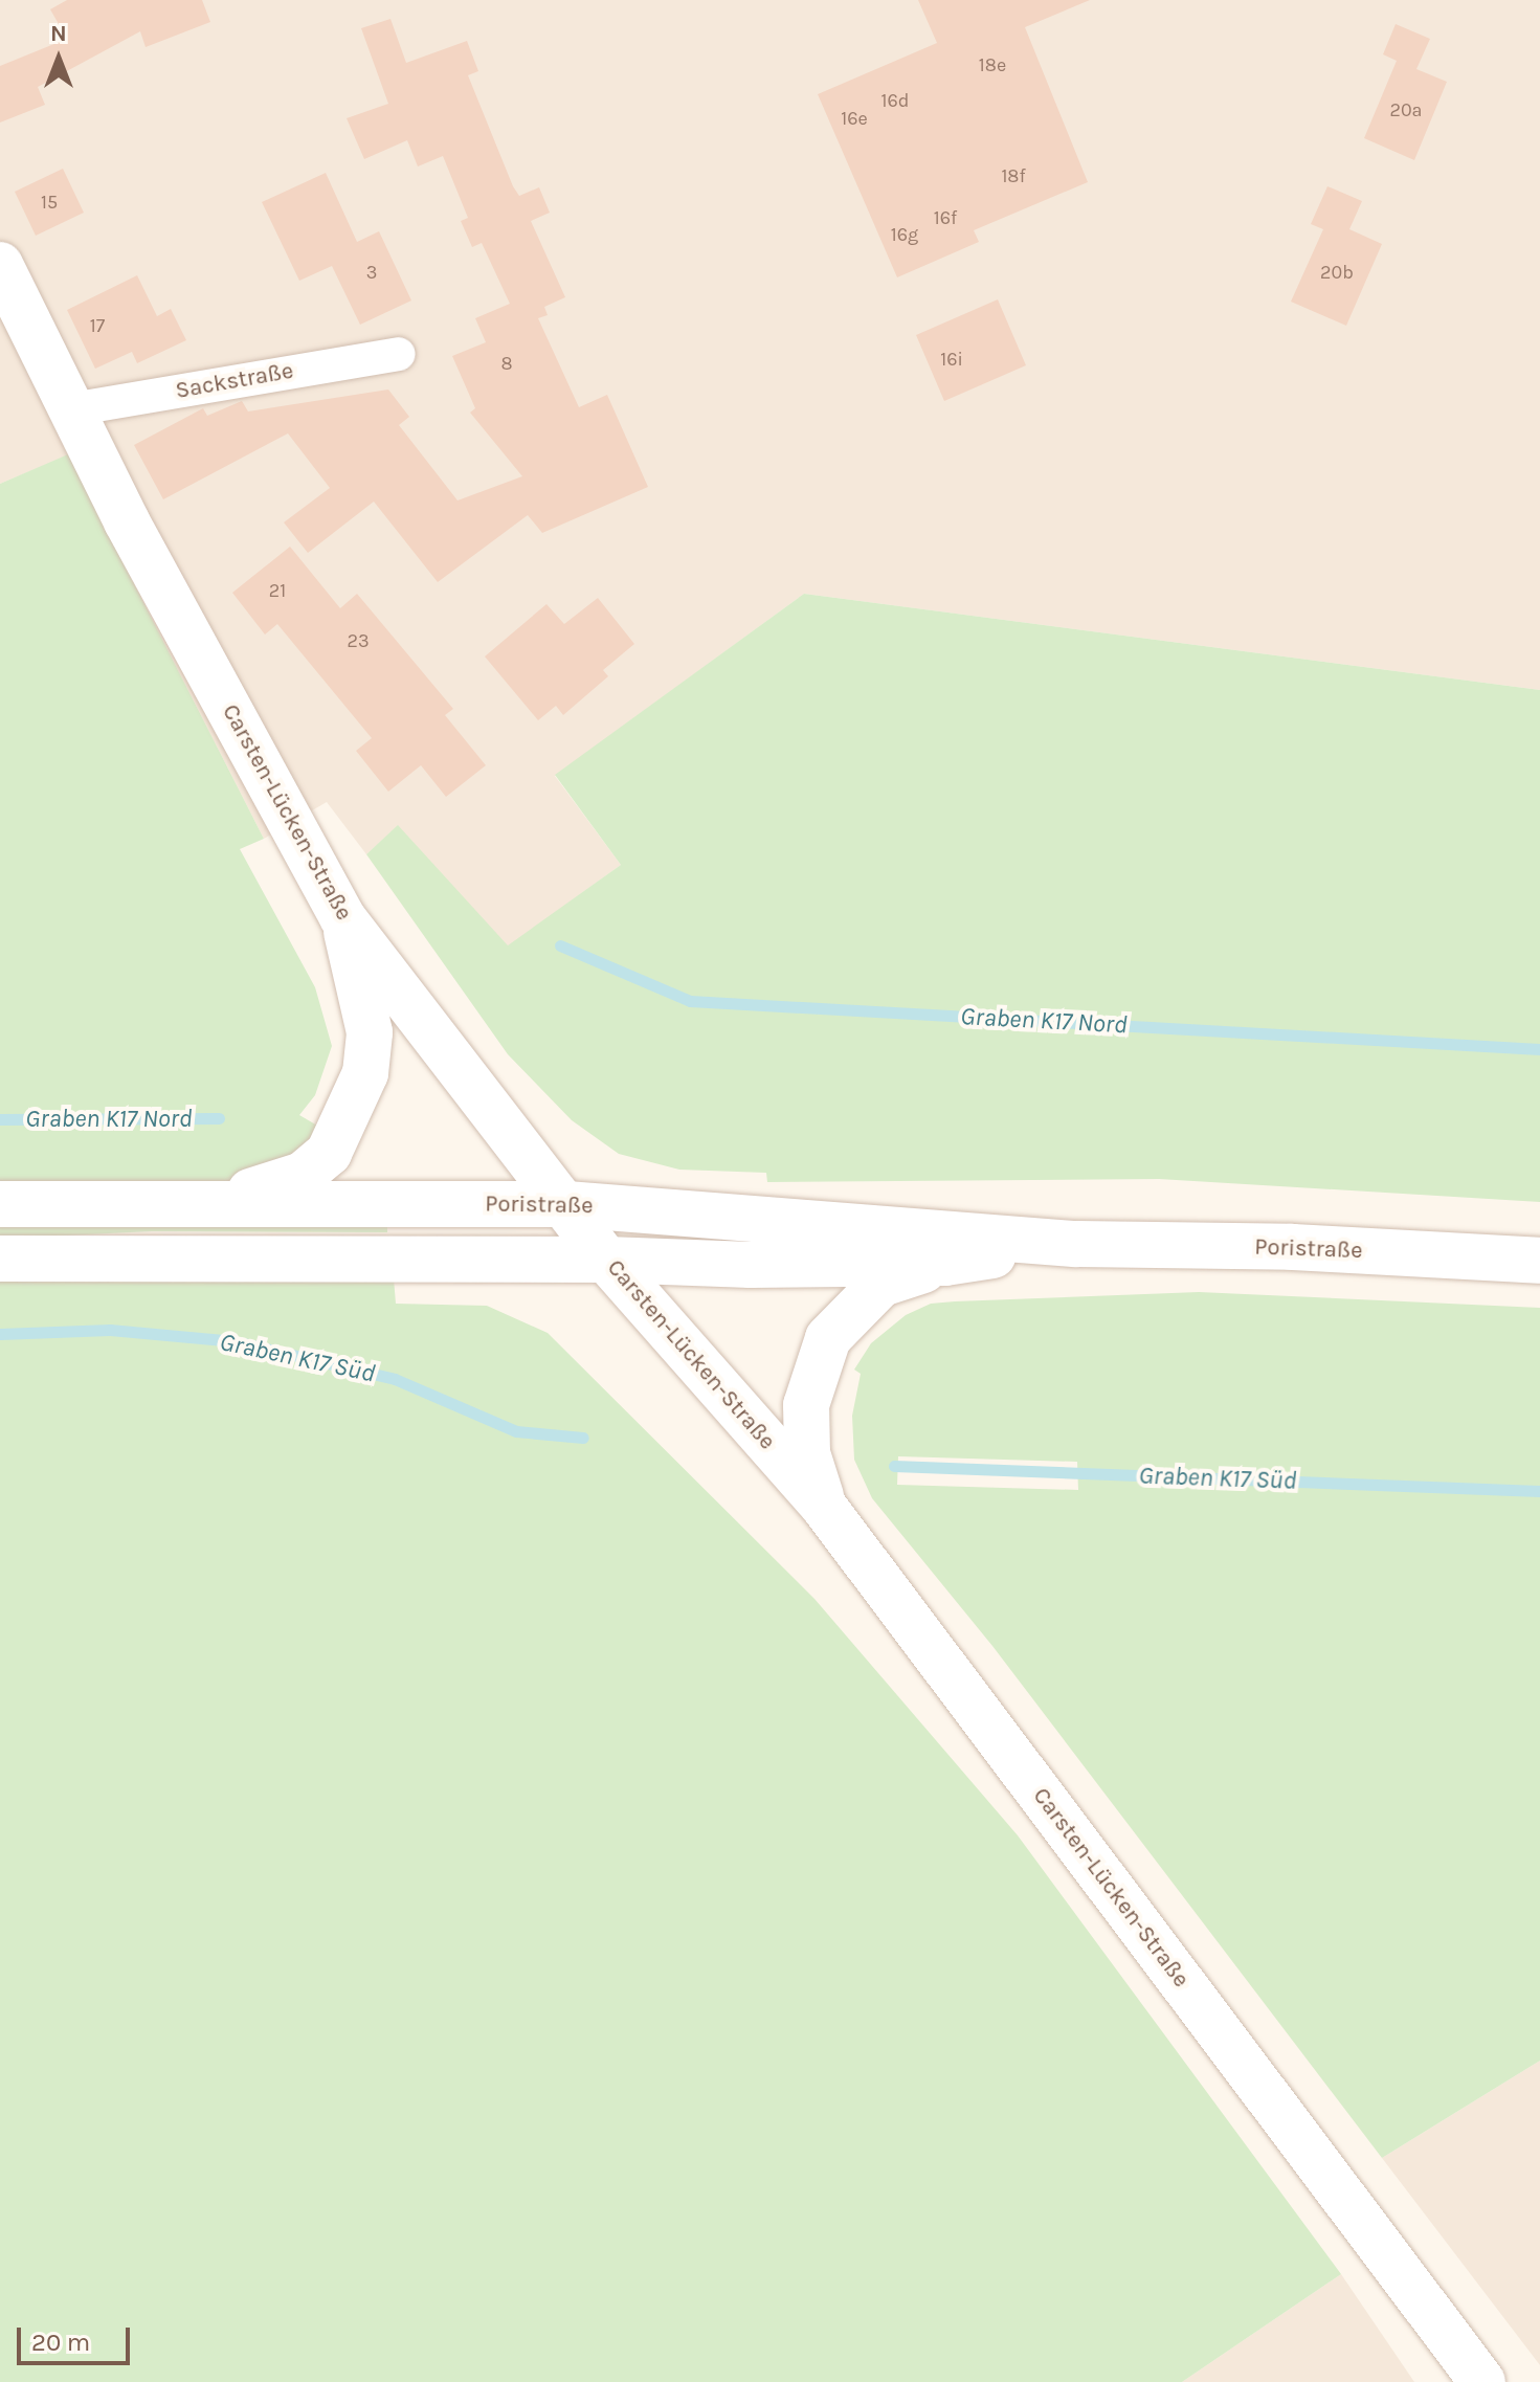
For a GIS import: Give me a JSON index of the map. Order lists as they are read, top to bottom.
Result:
{
  "streets": {
    "main road": ["Carsten-Lücken-Straße", "Poristraße"],
    "street": ["Sackstraße"]
  },
  "crossings": [
    ["Sackstraße", "Carsten-Lücken-Straße"],
    ["Carsten-Lücken-Straße", "Poristraße"]
  ],
  "water": ["Graben K17 Nord", "Graben K17 Süd"],
  "house_numbers": [
    "18e",
    "16d",
    "20a",
    "16e",
    "18f",
    "15",
    "16f",
    "16g",
    "3",
    "20b",
    "17",
    "16i",
    "8",
    "21",
    "23"
  ],
  "scale_bar": "20 m",
  "north": "top"
}
